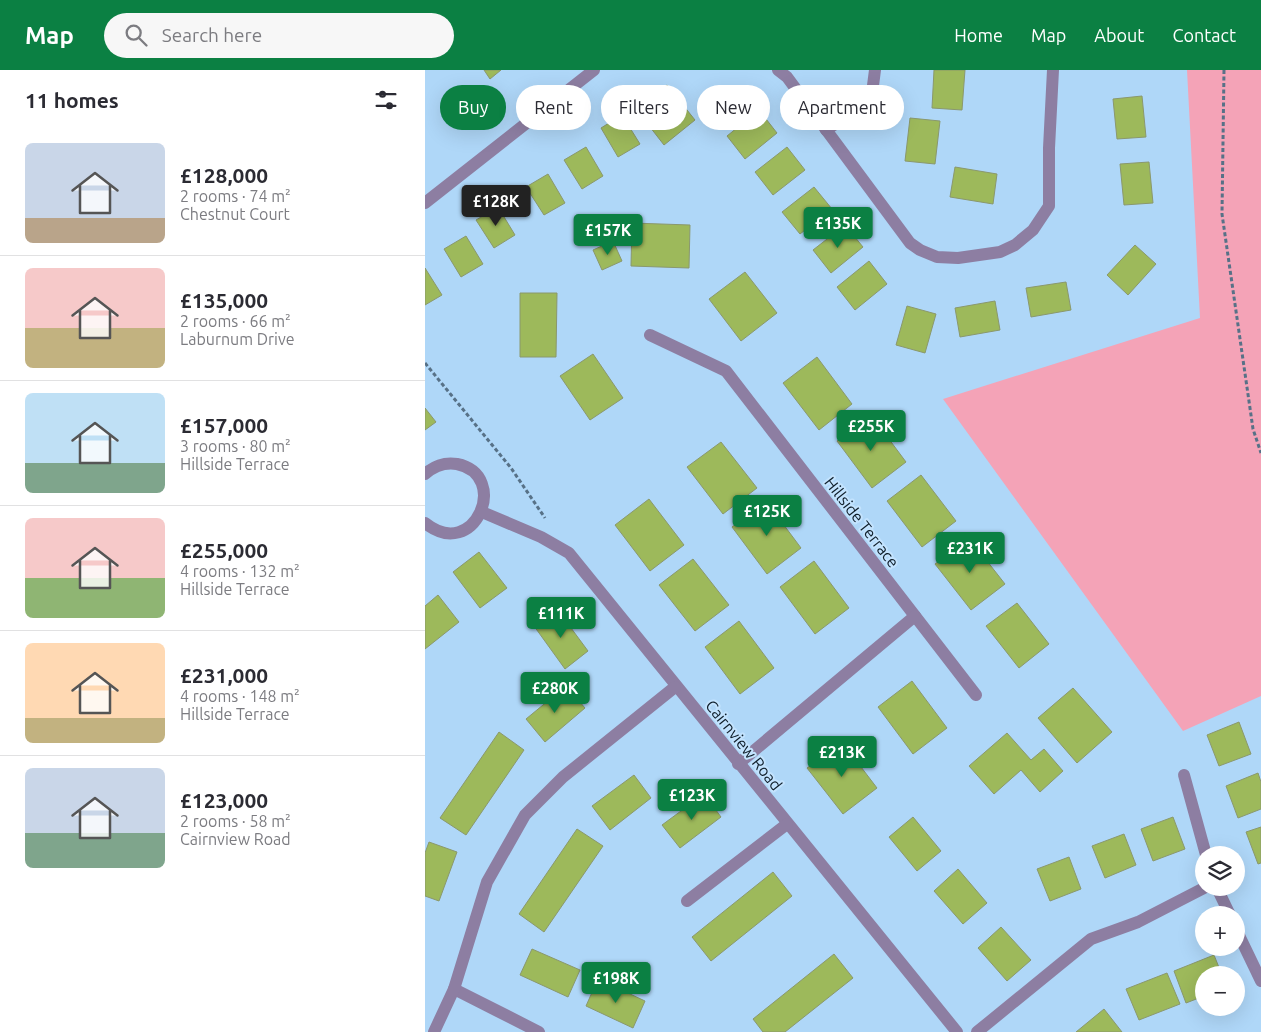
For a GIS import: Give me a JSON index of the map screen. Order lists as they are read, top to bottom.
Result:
{
  "streets": {
    "street": ["Hillside Terrace", "Cairnview Road"]
  },
  "page": {
    "header": "Map",
    "search": "Search here",
    "nav": [
      "Home",
      "Map",
      "About",
      "Contact"
    ],
    "heading": "11 homes",
    "chip": [
      "Buy",
      "Rent",
      "Filters",
      "New",
      "Apartment"
    ],
    "list": [
      {
        "name": "£128,000",
        "note": "2 rooms · 74 m² · Chestnut Court"
      },
      {
        "name": "£135,000",
        "note": "2 rooms · 66 m² · Laburnum Drive"
      },
      {
        "name": "£157,000",
        "note": "3 rooms · 80 m² · Hillside Terrace"
      },
      {
        "name": "£255,000",
        "note": "4 rooms · 132 m² · Hillside Terrace"
      },
      {
        "name": "£231,000",
        "note": "4 rooms · 148 m² · Hillside Terrace"
      },
      {
        "name": "£123,000",
        "note": "2 rooms · 58 m² · Cairnview Road"
      }
    ],
    "price": [
      "£128K",
      "£135K",
      "£157K",
      "£255K",
      "£125K",
      "£231K",
      "£111K",
      "£280K",
      "£213K",
      "£123K",
      "£198K"
    ],
    "map_buttons": ["+", "−"]
  }
}
